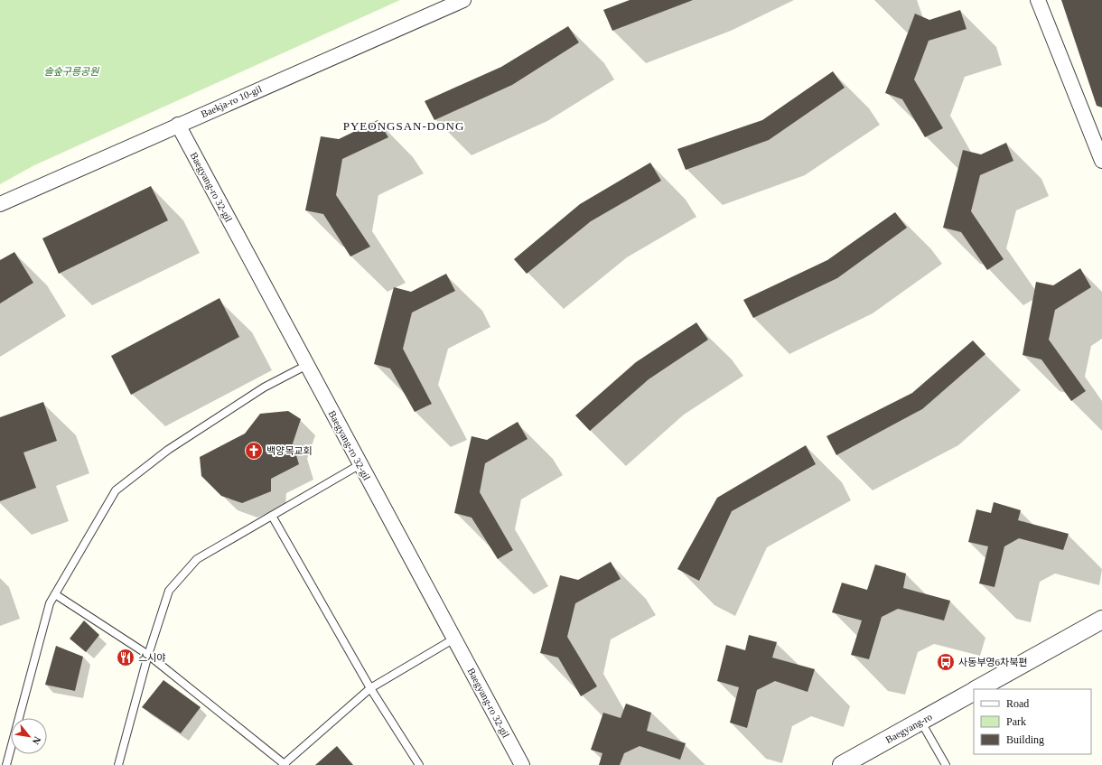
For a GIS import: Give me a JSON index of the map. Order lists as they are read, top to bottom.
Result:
{
  "streets": {
    "street": ["Baekja-ro 10-gil", "Baegyang-ro 32-gil", "Baegyang-ro"]
  },
  "crossings": [
    ["Baekja-ro 10-gil", "Baegyang-ro 32-gil"]
  ],
  "districts": ["PYEONGSAN-DONG"],
  "parks": ["솔숲구릉공원"],
  "places": {
    "church": ["백양목교회"],
    "restaurant": ["스시야"],
    "bus stop": ["사동부영6차북편"]
  },
  "legend": ["Road", "Park", "Building"],
  "north": "bottom right"
}
